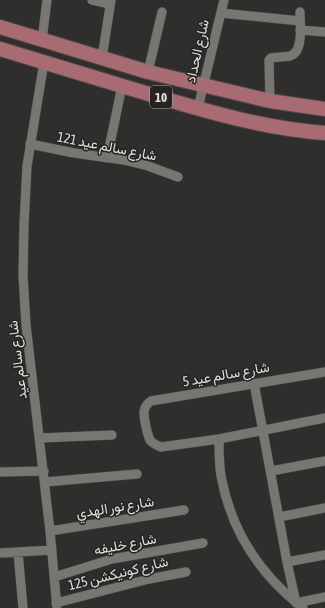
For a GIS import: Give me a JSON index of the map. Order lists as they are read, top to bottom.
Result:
{
  "streets": {
    "main road": ["10"],
    "street": [
      "شارع الحداد",
      "شارع سالم عيد 121",
      "شارع سالم عيد",
      "شارع سالم عيد 5",
      "شارع نور الهدي",
      "شارع خليفه",
      "شارع كونيكشن 125"
    ]
  },
  "crossings": [
    ["شارع الحداد", "10"],
    ["10", "شارع سالم عيد"],
    ["شارع سالم عيد 121", "شارع سالم عيد"],
    ["شارع سالم عيد", "شارع نور الهدي"],
    ["شارع سالم عيد", "شارع خليفه"],
    ["شارع سالم عيد", "شارع كونيكشن 125"]
  ]
}
